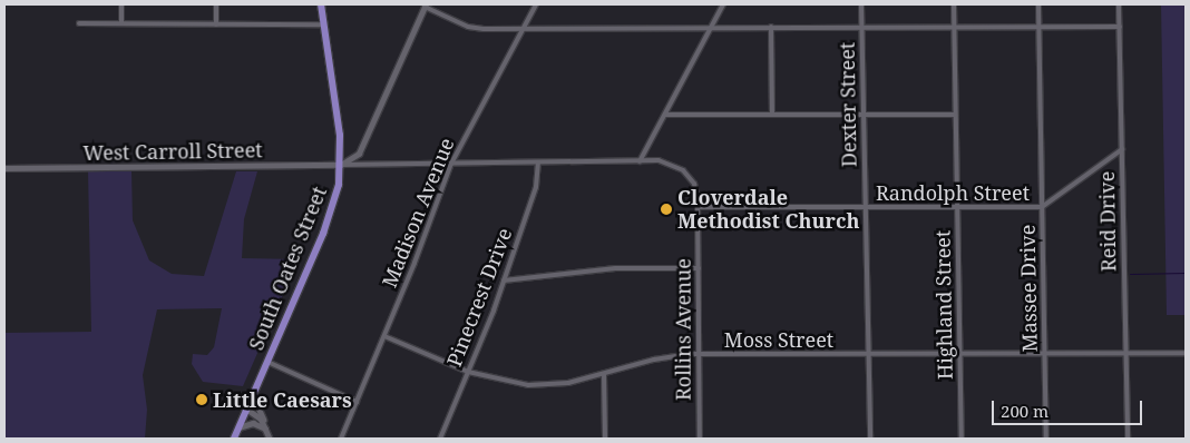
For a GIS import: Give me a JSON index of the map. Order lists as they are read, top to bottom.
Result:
{
  "streets": {
    "main road": ["South Oates Street"],
    "street": [
      "Dexter Street",
      "West Carroll Street",
      "Randolph Street",
      "Madison Avenue",
      "Reid Drive",
      "Massee Drive",
      "Pinecrest Drive",
      "Highland Street",
      "Rollins Avenue",
      "Moss Street"
    ]
  },
  "crossings": [
    ["Dexter Street", "Randolph Street"],
    ["Dexter Street", "Moss Street"],
    ["West Carroll Street", "South Oates Street"],
    ["West Carroll Street", "Rollins Avenue"],
    ["Randolph Street", "Reid Drive"],
    ["Randolph Street", "Massee Drive"],
    ["Randolph Street", "Highland Street"],
    ["Randolph Street", "Rollins Avenue"],
    ["Madison Avenue", "Rollins Avenue"],
    ["Madison Avenue", "Moss Street"],
    ["Reid Drive", "Moss Street"],
    ["South Oates Street", "Rollins Avenue"],
    ["Massee Drive", "Moss Street"],
    ["Pinecrest Drive", "Rollins Avenue"],
    ["Pinecrest Drive", "Moss Street"],
    ["Highland Street", "Moss Street"],
    ["Rollins Avenue", "Moss Street"]
  ],
  "places": ["Cloverdale Methodist Church", "Little Caesars"],
  "scale_bar": "200 m"
}
